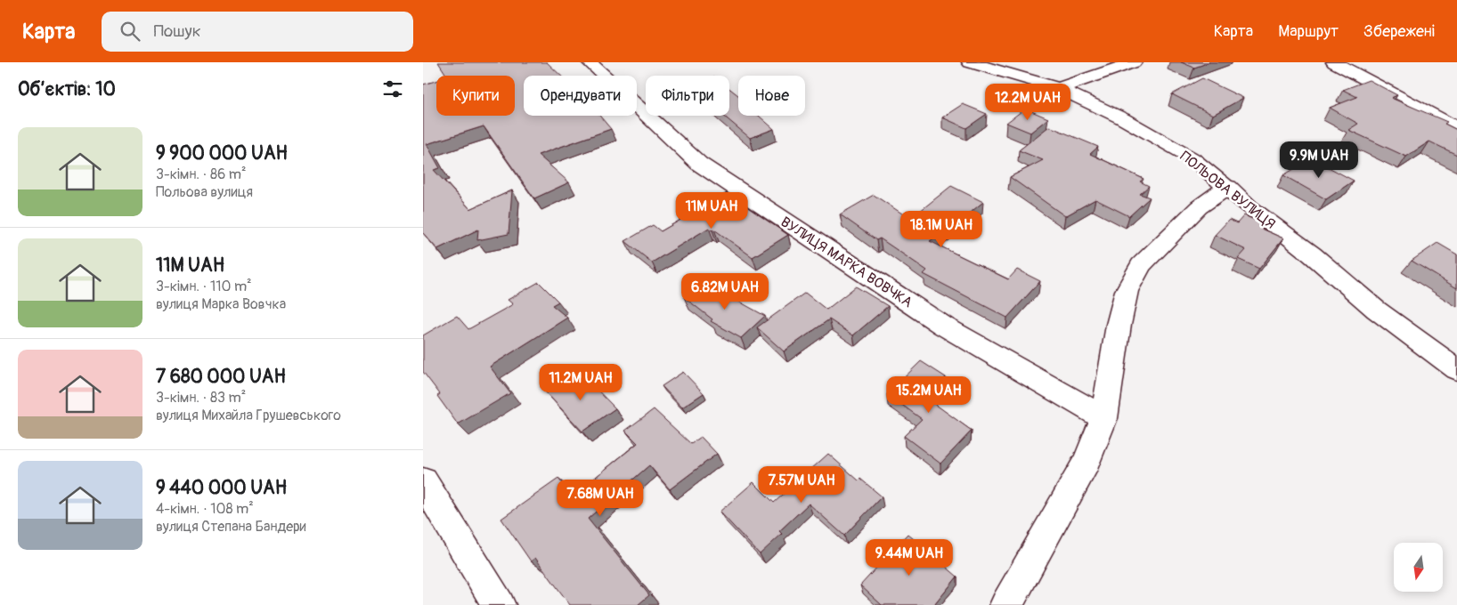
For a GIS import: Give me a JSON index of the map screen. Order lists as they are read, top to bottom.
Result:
{
  "streets": {
    "street": ["ПОЛЬОВА ВУЛИЦЯ", "ВУЛИЦЯ МАРКА ВОВЧКА"]
  },
  "north": "bottom",
  "page": {
    "header": "Карта",
    "search": "Пошук",
    "nav": ["Карта", "Маршрут", "Збережені"],
    "heading": "Об’єктів: 10",
    "chip": [
      "Купити",
      "Орендувати",
      "Фільтри",
      "Нове"
    ],
    "price": [
      "12.2M UAH",
      "9.9M UAH",
      "11M UAH",
      "18.1M UAH",
      "6.82M UAH",
      "11.2M UAH",
      "15.2M UAH",
      "7.57M UAH",
      "7.68M UAH",
      "9.44M UAH"
    ],
    "list": [
      {
        "name": "9 900 000 UAH",
        "note": "3-кімн. · 86 m² · Польова вулиця"
      },
      {
        "name": "11M UAH",
        "note": "3-кімн. · 110 m² · вулиця Марка Вовчка"
      },
      {
        "name": "7 680 000 UAH",
        "note": "3-кімн. · 83 m² · вулиця Михайла Грушевського"
      },
      {
        "name": "9 440 000 UAH",
        "note": "4-кімн. · 108 m² · вулиця Степана Бандери"
      }
    ]
  }
}
